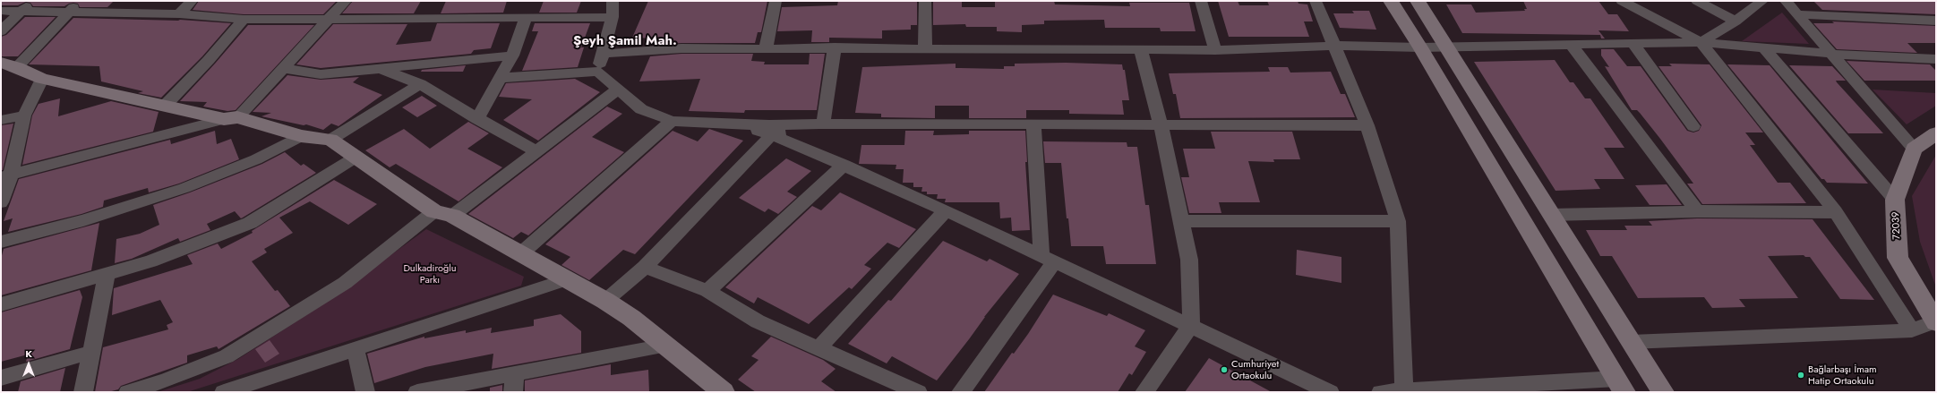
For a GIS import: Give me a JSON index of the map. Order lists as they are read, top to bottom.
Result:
{
  "streets": {
    "main road": ["72039"]
  },
  "districts": ["Şeyh Şamil Mah."],
  "parks": ["Dulkadiroğlu Parkı"],
  "places": ["Cumhuriyet Ortaokulu", "Bağlarbaşı İmam Hatip Ortaokulu"],
  "north": "top"
}
